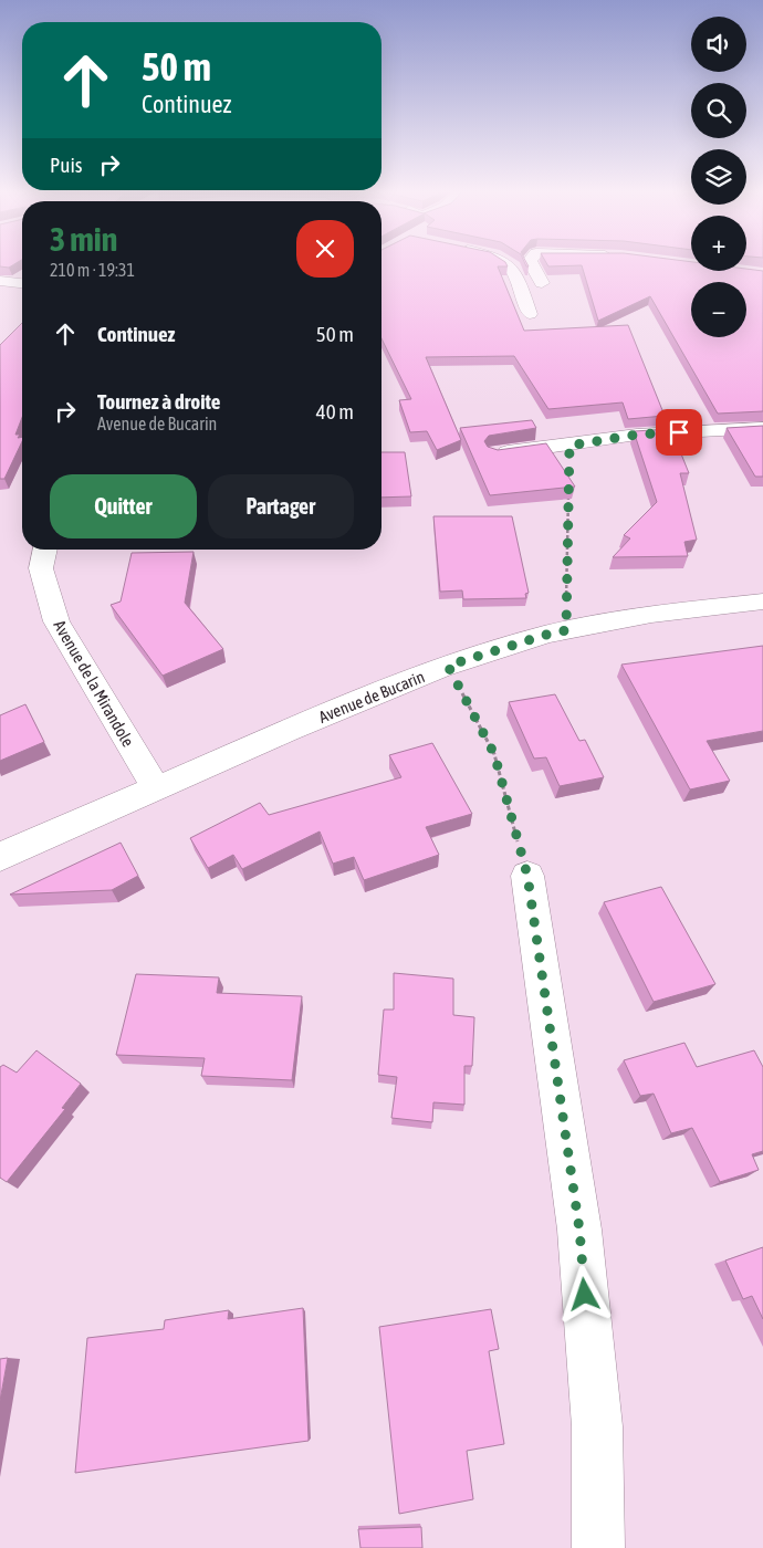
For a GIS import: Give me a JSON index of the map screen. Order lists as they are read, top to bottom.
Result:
{
  "streets": {
    "street": ["Avenue de la Mirandole", "Avenue de Bucarin"]
  },
  "crossings": [
    ["Avenue de la Mirandole", "Avenue de Bucarin"]
  ],
  "page": {
    "map_buttons": ["+", "−"],
    "turn": ["50 m", "Continuez"],
    "then": "Puis",
    "heading": ["3 min", "210 m · 19:31"],
    "list": [
      {
        "name": "Continuez",
        "value": "50 m"
      },
      {
        "name": "Tournez à droite",
        "note": "Avenue de Bucarin",
        "value": "40 m"
      }
    ],
    "buttons": ["Quitter", "Partager"]
  }
}
